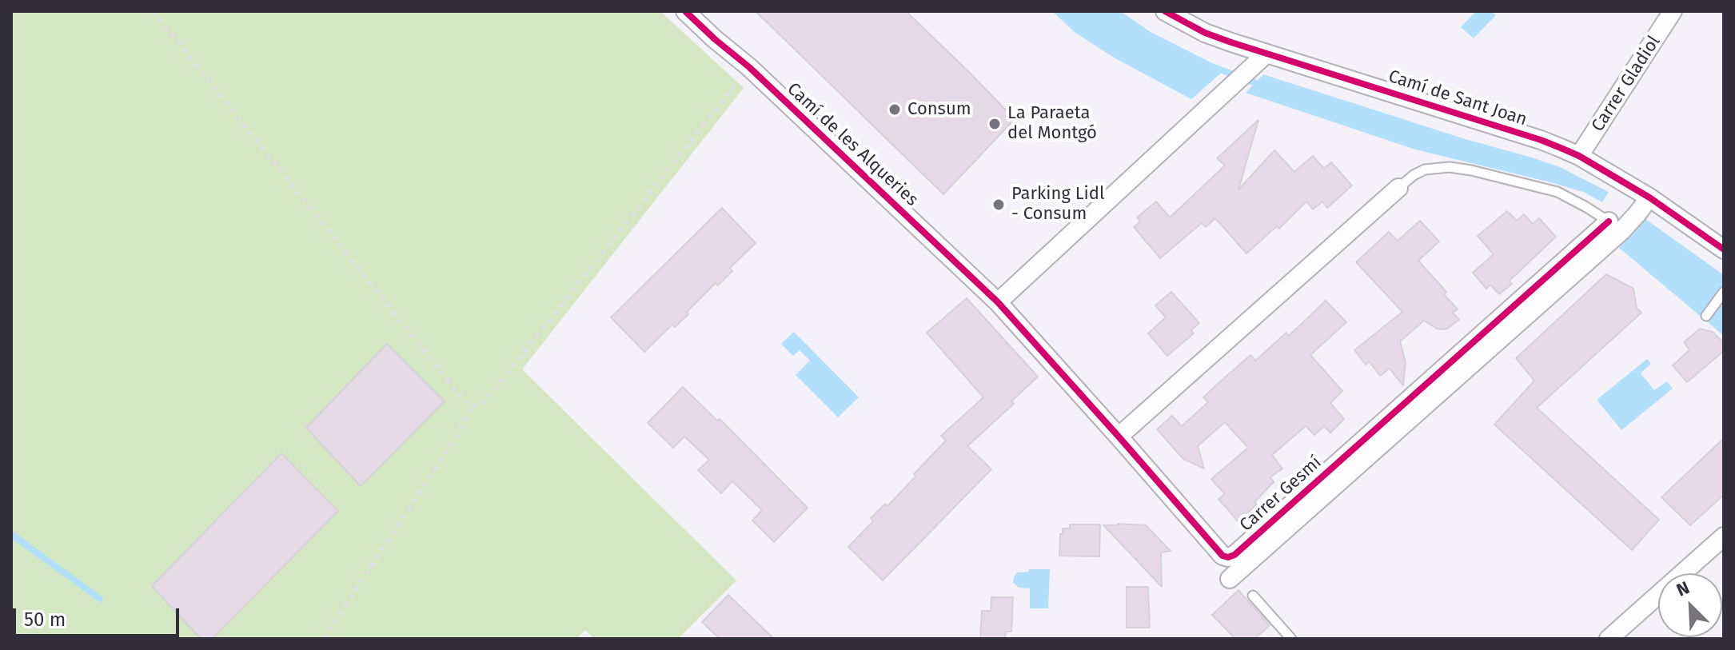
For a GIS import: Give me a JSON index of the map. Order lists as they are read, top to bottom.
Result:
{
  "streets": {
    "street": [
      "Carrer Gladiol",
      "Camí de Sant Joan",
      "Camí de les Alqueries",
      "Carrer Gesmí"
    ]
  },
  "crossings": [
    ["Carrer Gladiol", "Camí de Sant Joan"],
    ["Camí de Sant Joan", "Carrer Gesmí"],
    ["Camí de les Alqueries", "Carrer Gesmí"]
  ],
  "places": ["Consum", "La Paraeta del Montgó", "Parking Lidl - Consum"],
  "scale_bar": "50 m",
  "north": "top left"
}
